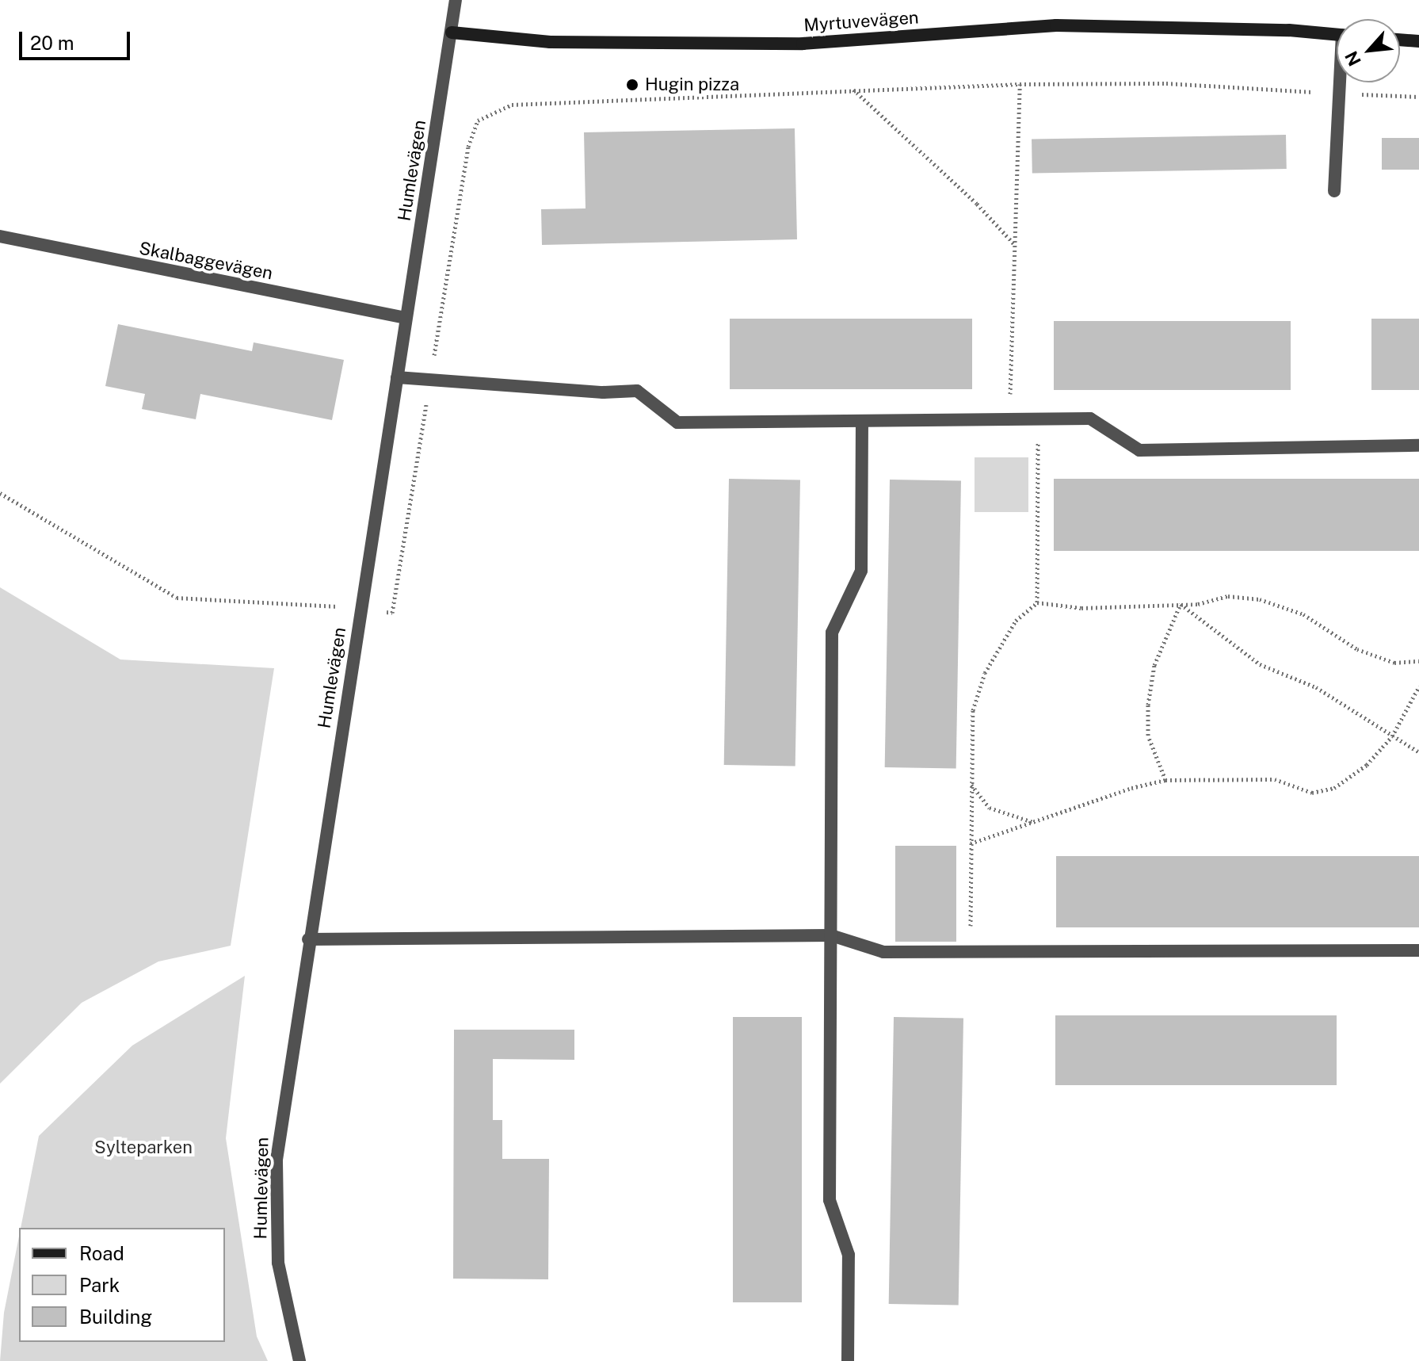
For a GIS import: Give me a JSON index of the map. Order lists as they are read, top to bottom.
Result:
{
  "streets": {
    "street": ["Myrtuvevägen", "Humlevägen", "Skalbaggevägen"]
  },
  "crossings": [
    ["Myrtuvevägen", "Humlevägen"],
    ["Humlevägen", "Skalbaggevägen"]
  ],
  "parks": ["Sylteparken"],
  "places": ["Hugin pizza"],
  "legend": ["Road", "Park", "Building"],
  "scale_bar": "20 m",
  "north": "bottom left"
}
